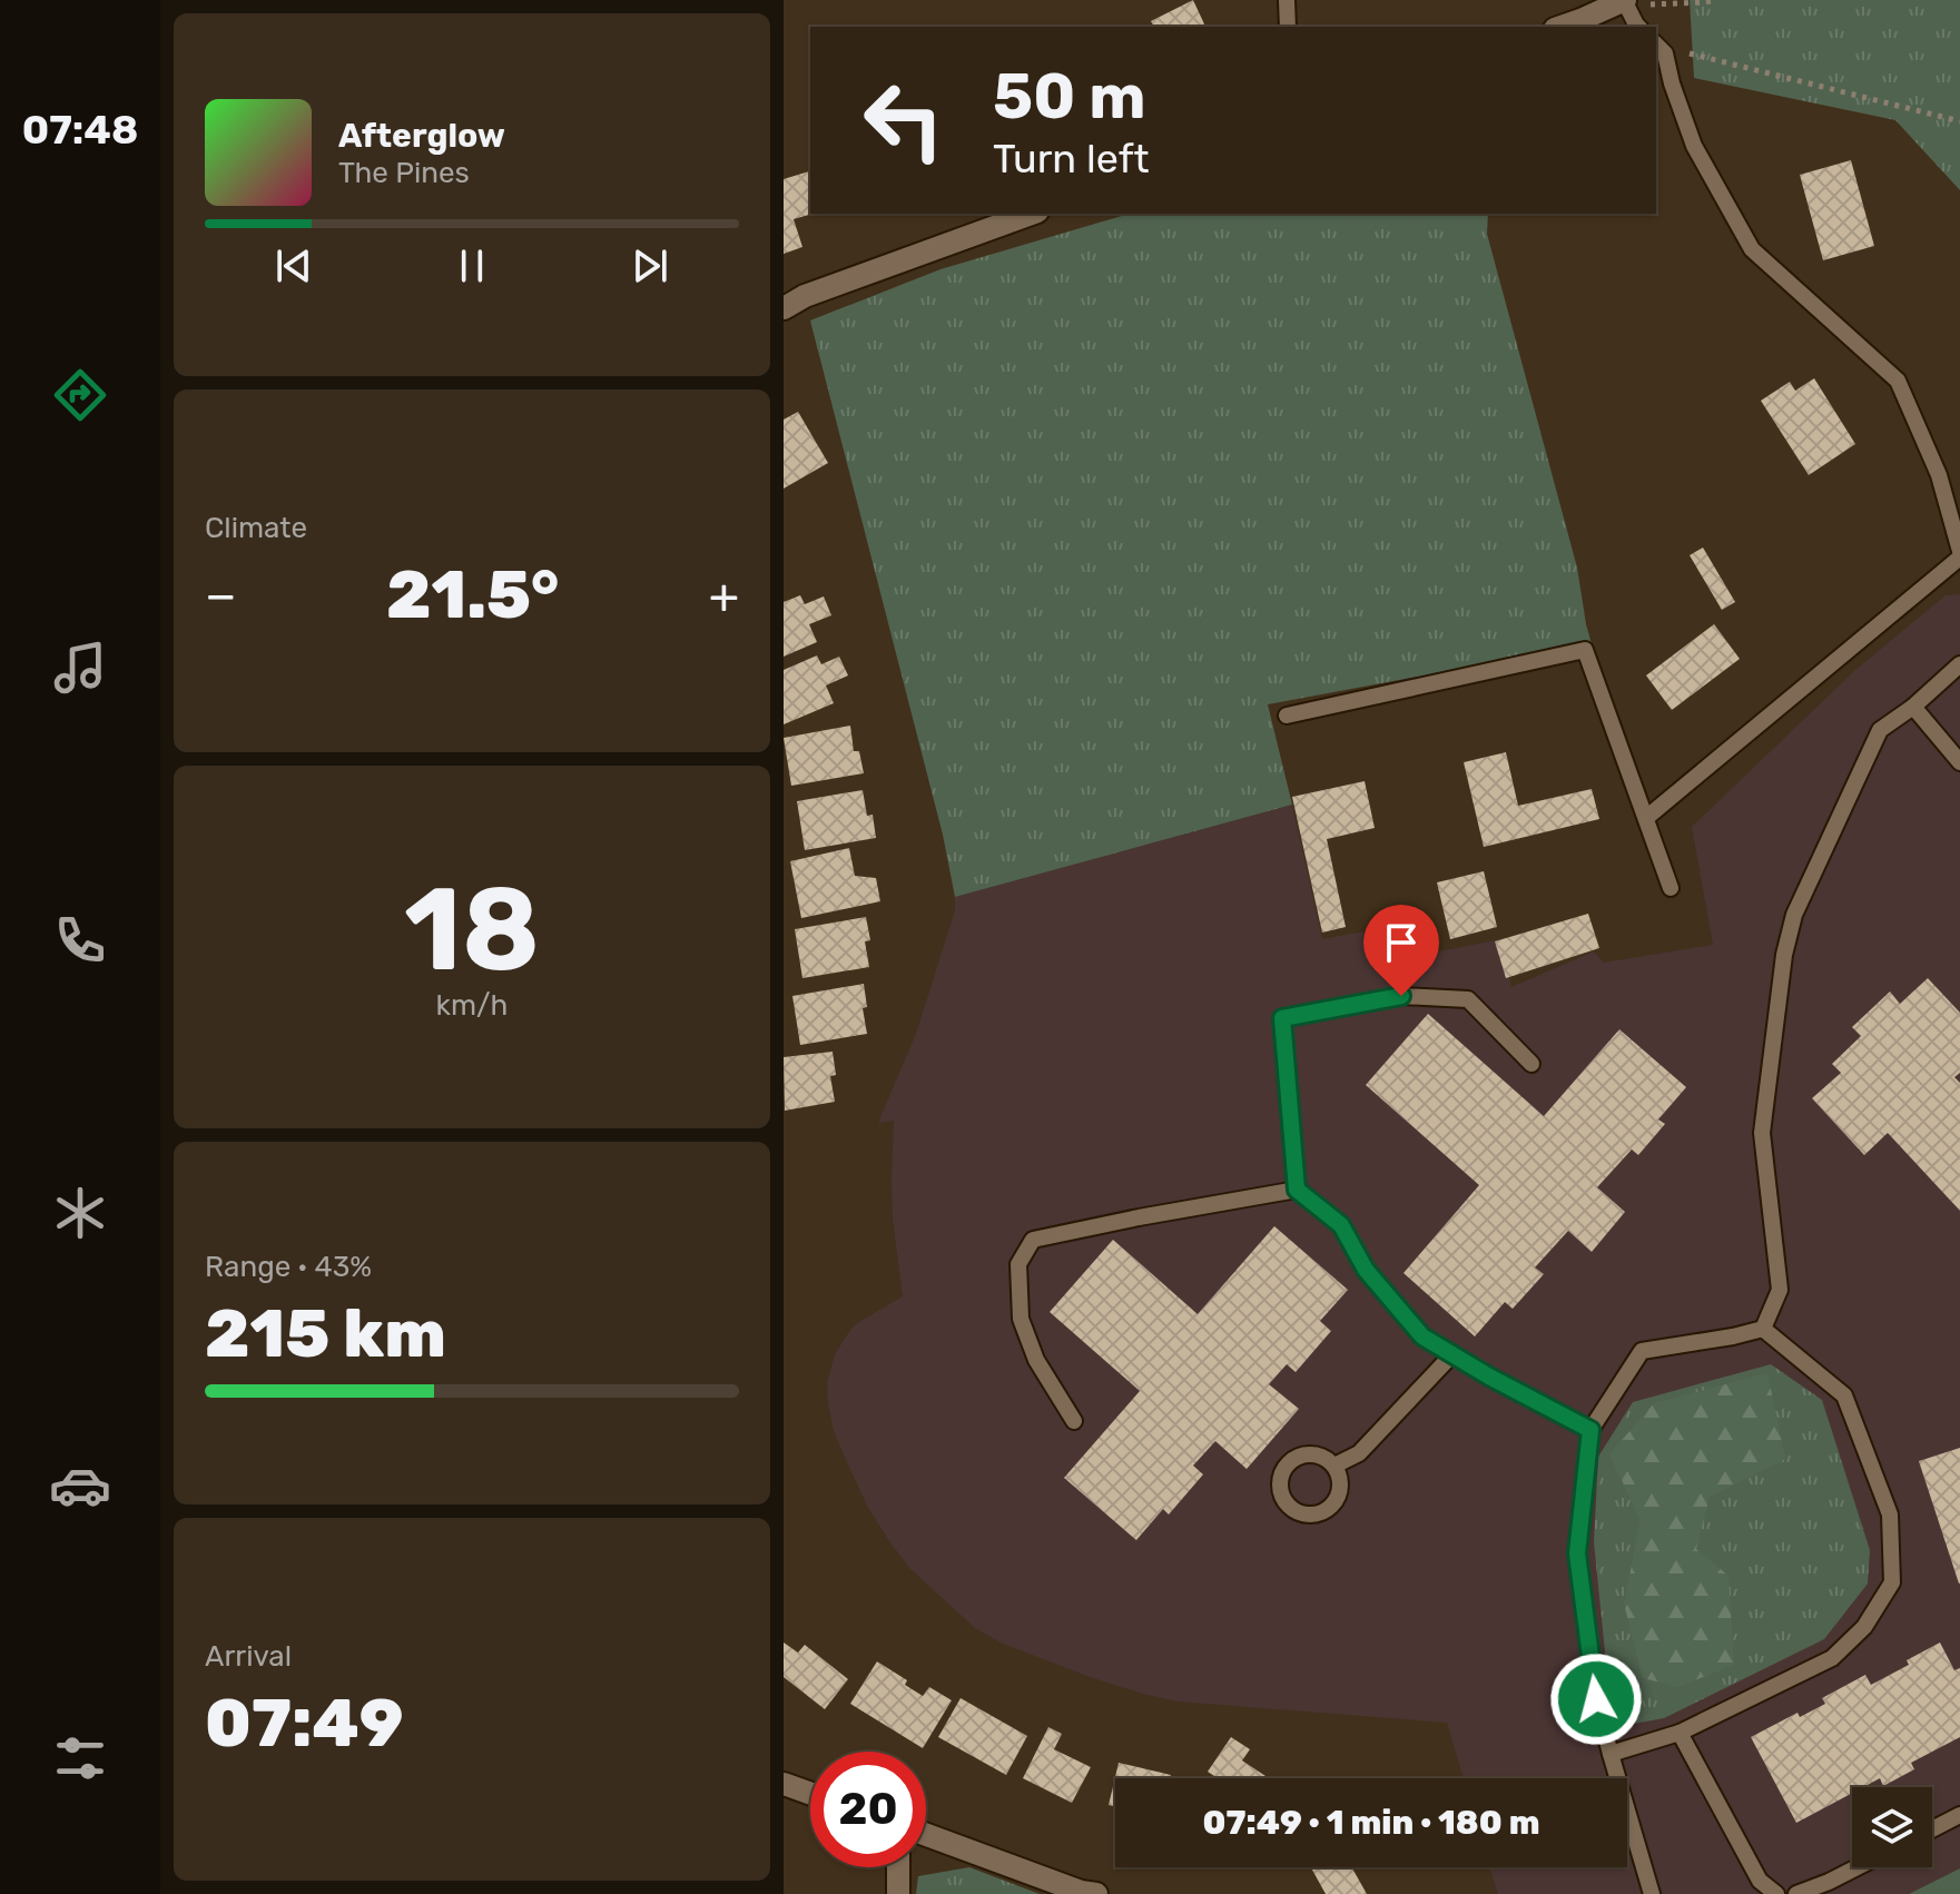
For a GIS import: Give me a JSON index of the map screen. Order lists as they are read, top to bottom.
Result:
{
  "page": {
    "tabs": "07:48",
    "turn": ["50 m", "Turn left"],
    "song": ["Afterglow", "The Pines"],
    "tile": [
      "Climate",
      ["18", "km/h"],
      ["Range · 43%", "215 km"],
      ["Arrival", "07:49"]
    ],
    "heat": ["−", "21.5°", "+"],
    "limit": "20",
    "trip": "07:49 · 1 min · 180 m"
  }
}
